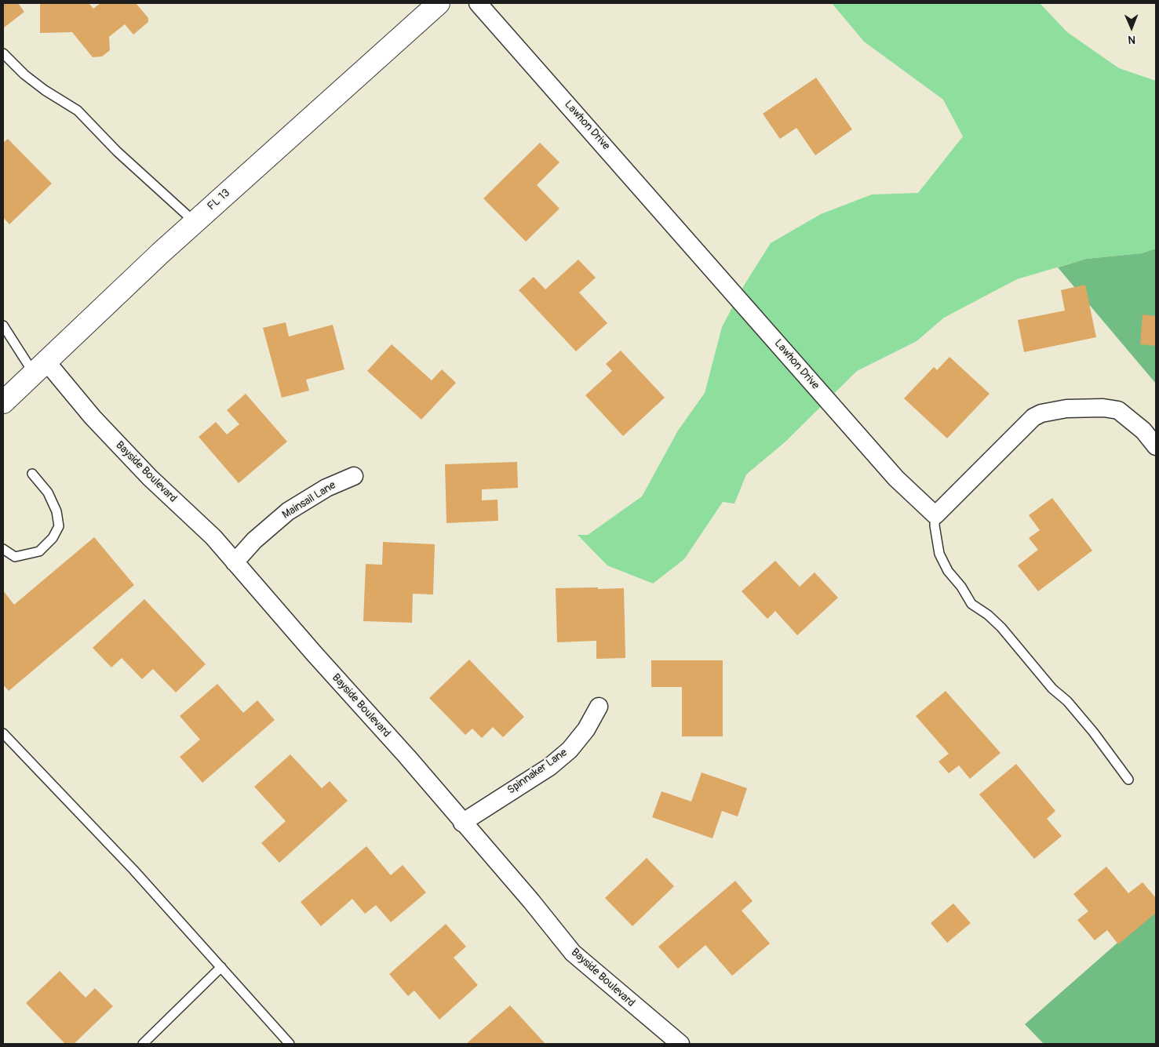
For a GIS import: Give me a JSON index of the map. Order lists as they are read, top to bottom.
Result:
{
  "streets": {
    "main road": ["FL 13"],
    "street": [
      "Lawhon Drive",
      "Bayside Boulevard",
      "Mainsail Lane",
      "Spinnaker Lane"
    ]
  },
  "crossings": [
    ["FL 13", "Bayside Boulevard"],
    ["Bayside Boulevard", "Mainsail Lane"],
    ["Bayside Boulevard", "Spinnaker Lane"]
  ],
  "north": "bottom"
}
